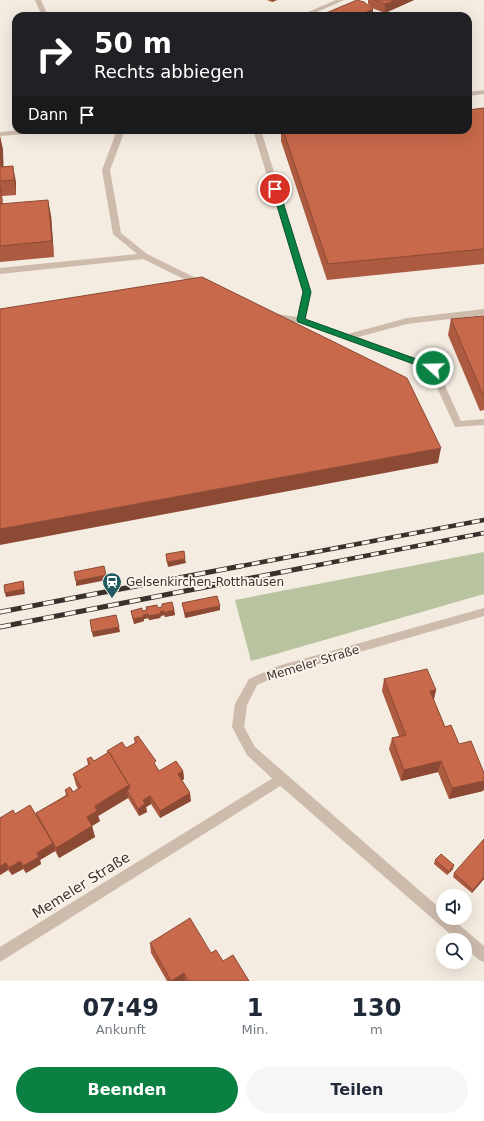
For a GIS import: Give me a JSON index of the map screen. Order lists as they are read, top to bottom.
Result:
{
  "streets": {
    "street": ["Memeler Straße"]
  },
  "places": {
    "station": ["Gelsenkirchen-Rotthausen"]
  },
  "page": {
    "turn": ["50 m", "Rechts abbiegen"],
    "then": "Dann",
    "eta": [
      "07:49",
      "Ankunft",
      "1",
      "Min.",
      "130",
      "m"
    ],
    "buttons": ["Beenden", "Teilen"]
  }
}
